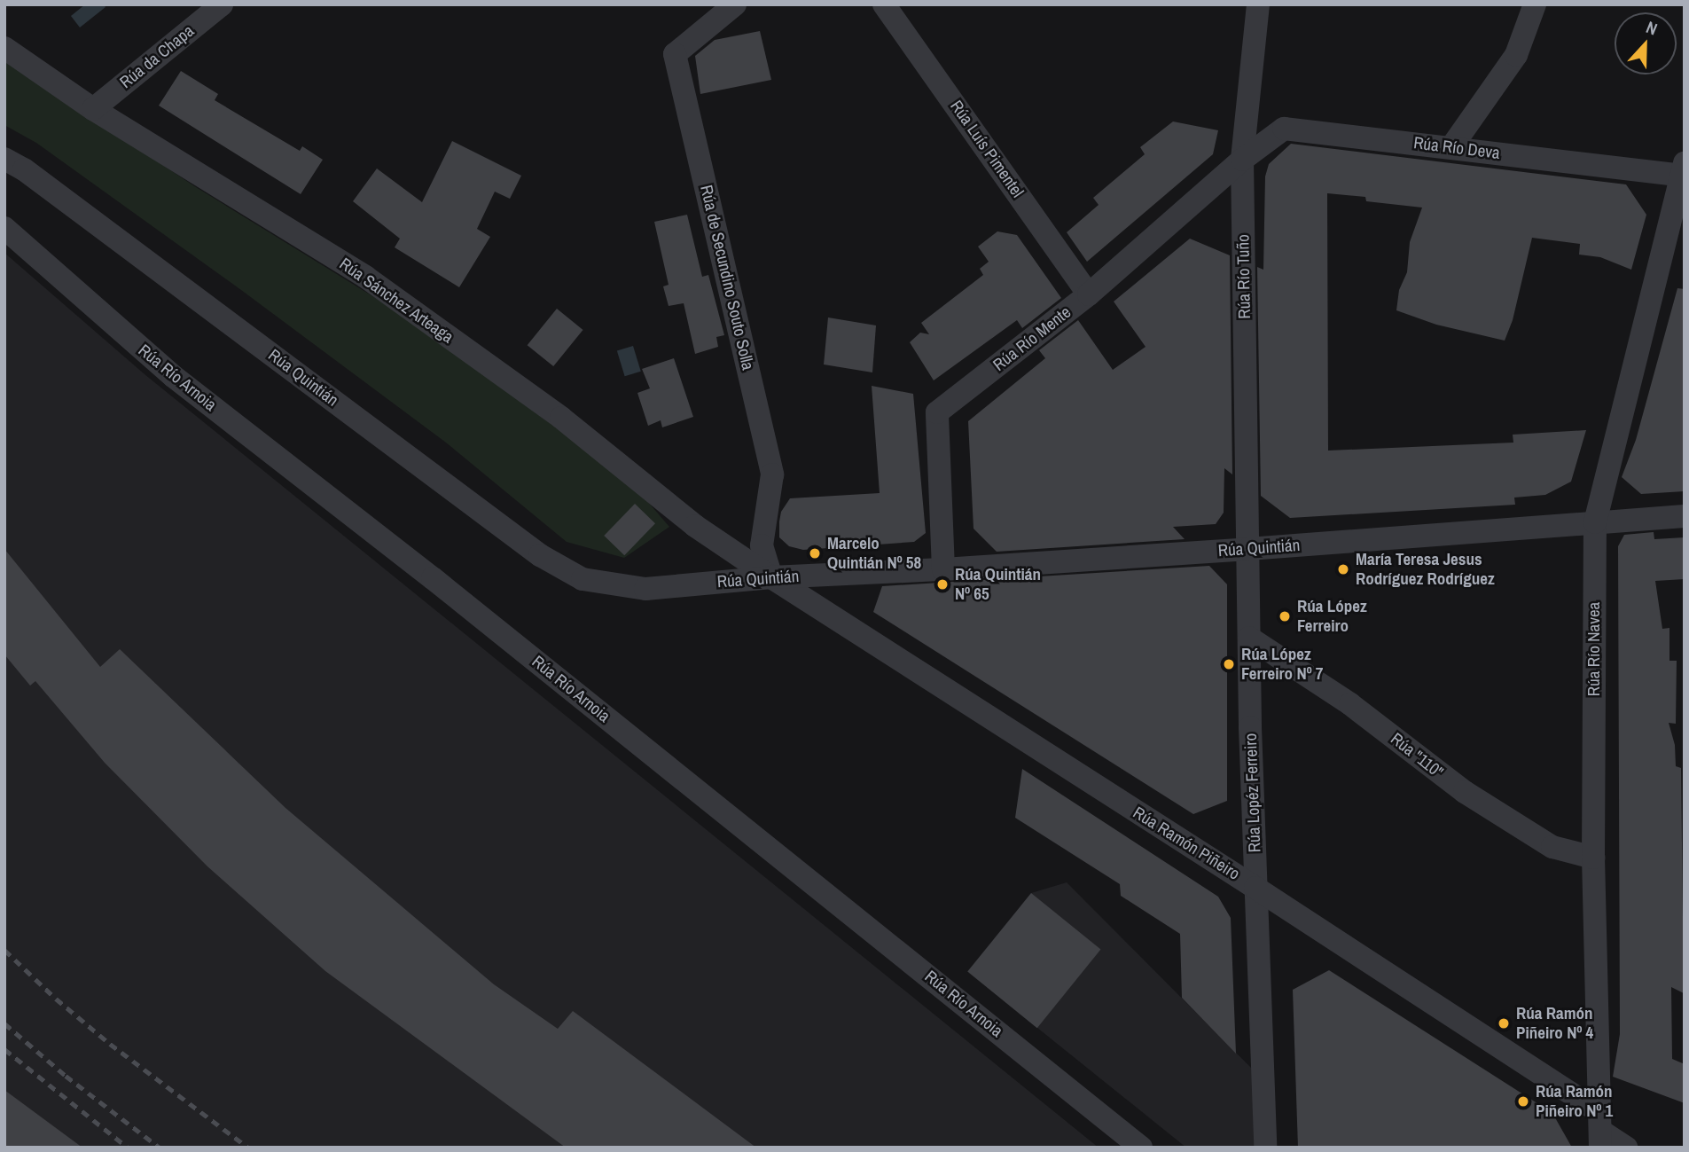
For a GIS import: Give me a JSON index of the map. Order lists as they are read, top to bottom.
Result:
{
  "streets": {
    "street": [
      "Rúa da Chapa",
      "Rúa Río Deva",
      "Rúa Luís Pimentel",
      "Rúa Río Tuño",
      "Rúa de Secundino Souto Solla",
      "Rúa Sánchez Arteaga",
      "Rúa Río Mente",
      "Rúa Río Arnoia",
      "Rúa Quintián",
      "Rúa Río Navea",
      "Rúa \"110\"",
      "Rúa Lopéz Ferreiro",
      "Rúa Ramón Piñeiro"
    ]
  },
  "crossings": [
    ["Rúa da Chapa", "Rúa Sánchez Arteaga"],
    ["Rúa Río Deva", "Rúa Río Tuño"],
    ["Rúa Río Deva", "Rúa Río Mente"],
    ["Rúa Río Deva", "Rúa Río Navea"],
    ["Rúa Luís Pimentel", "Rúa Río Mente"],
    ["Rúa Río Tuño", "Rúa Río Mente"],
    ["Rúa Río Tuño", "Rúa Quintián"],
    ["Rúa Río Tuño", "Rúa Lopéz Ferreiro"],
    ["Rúa de Secundino Souto Solla", "Rúa Sánchez Arteaga"],
    ["Rúa de Secundino Souto Solla", "Rúa Quintián"],
    ["Rúa de Secundino Souto Solla", "Rúa Ramón Piñeiro"],
    ["Rúa Sánchez Arteaga", "Rúa Quintián"],
    ["Rúa Sánchez Arteaga", "Rúa Ramón Piñeiro"],
    ["Rúa Río Mente", "Rúa Quintián"],
    ["Rúa Quintián", "Rúa Río Navea"],
    ["Rúa Quintián", "Rúa Lopéz Ferreiro"],
    ["Rúa Quintián", "Rúa Ramón Piñeiro"],
    ["Rúa Río Navea", "Rúa \"110\""],
    ["Rúa Río Navea", "Rúa Ramón Piñeiro"],
    ["Rúa \"110\"", "Rúa Lopéz Ferreiro"],
    ["Rúa Lopéz Ferreiro", "Rúa Ramón Piñeiro"]
  ],
  "places": [
    "Marcelo Quintián Nº 58",
    "María Teresa Jesus Rodríguez Rodríguez",
    "Rúa Quintián Nº 65",
    "Rúa López Ferreiro",
    "Rúa López Ferreiro Nº 7",
    "Rúa Ramón Piñeiro Nº 4",
    "Rúa Ramón Piñeiro Nº 1"
  ],
  "north": "top"
}
